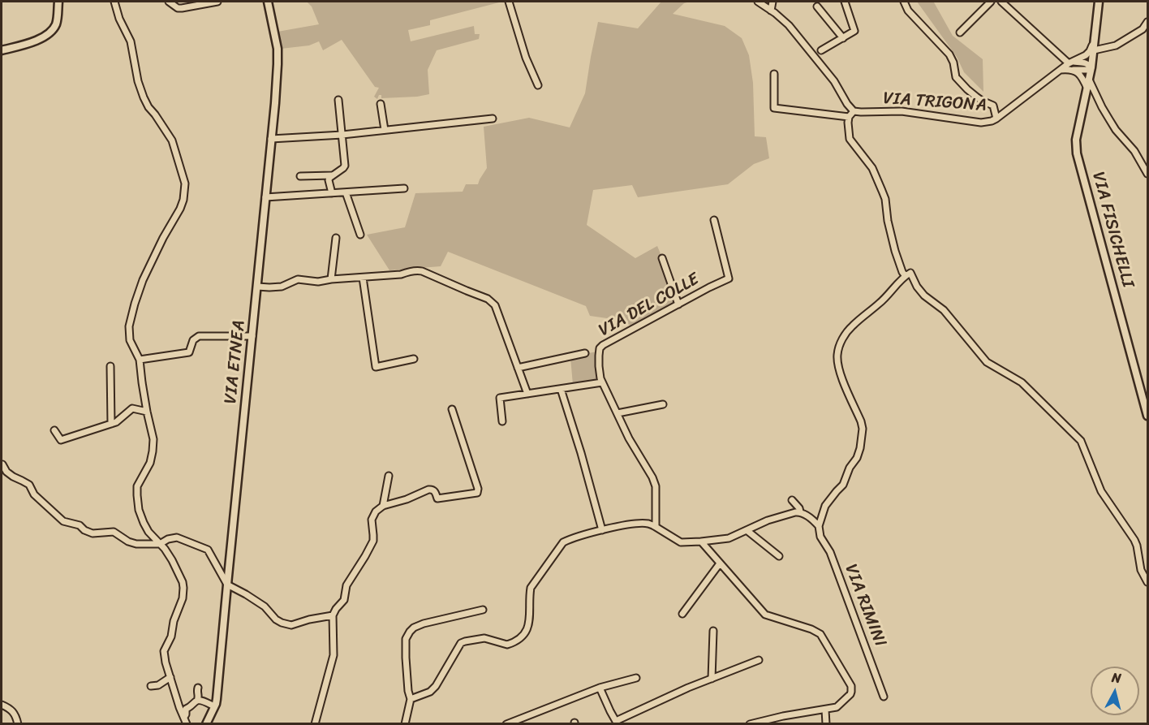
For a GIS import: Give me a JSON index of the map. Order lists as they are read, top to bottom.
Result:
{
  "streets": {
    "main road": ["VIA FISICHELLI", "VIA ETNEA"],
    "street": ["VIA TRIGONA", "VIA DEL COLLE", "VIA RIMINI"]
  },
  "crossings": [
    ["VIA TRIGONA", "VIA FISICHELLI"]
  ],
  "north": "top"
}
